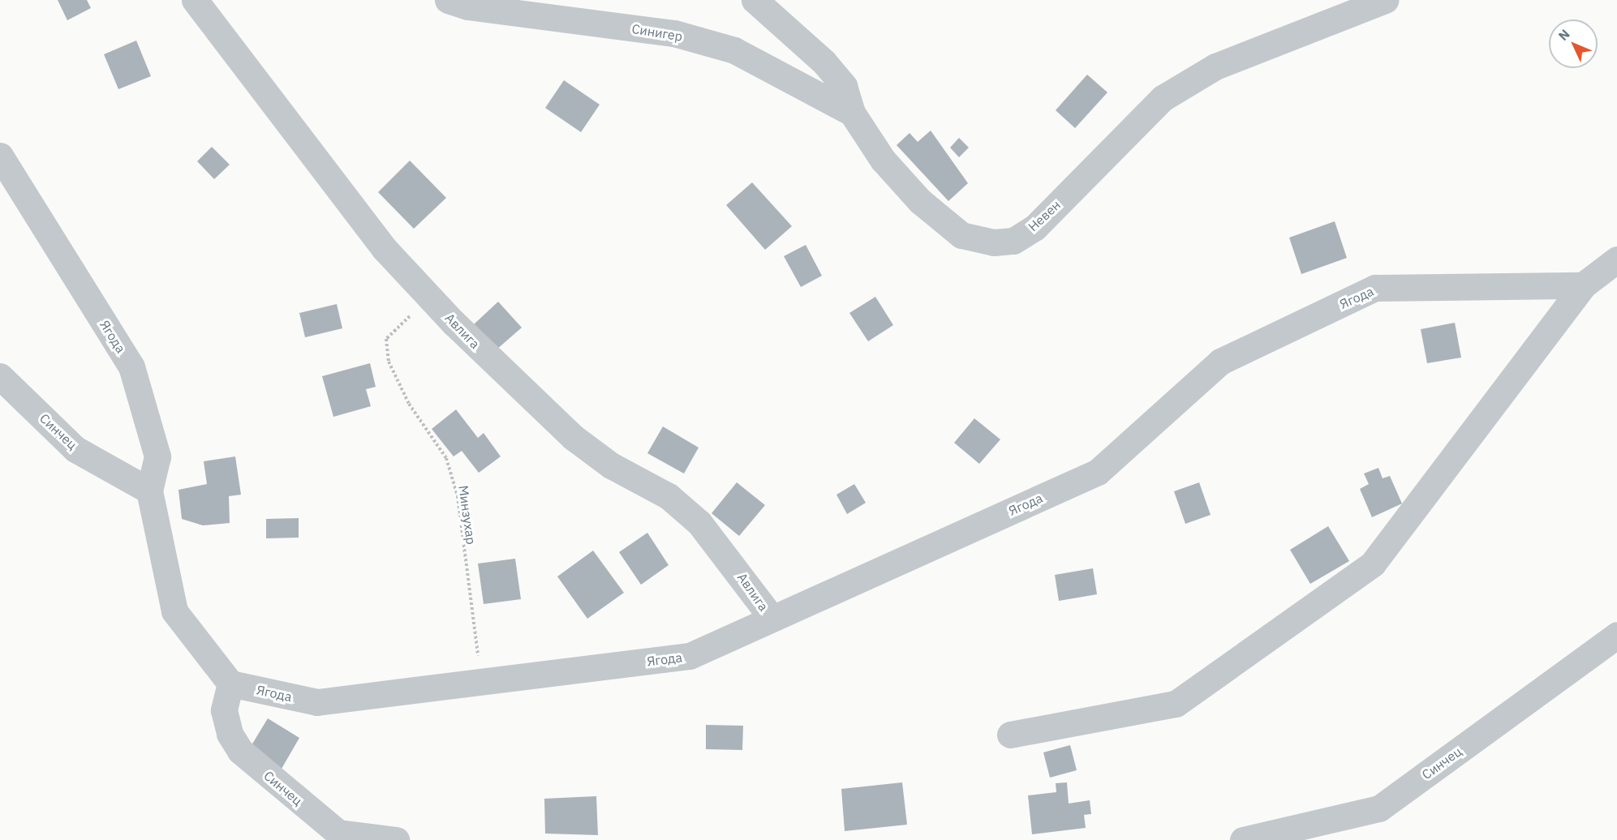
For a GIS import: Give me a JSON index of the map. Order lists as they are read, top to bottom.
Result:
{
  "streets": {
    "street": [
      "Синигер",
      "Невен",
      "Ягода",
      "Авлига",
      "Синчец"
    ],
    "path": ["Минзухар"]
  },
  "crossings": [
    ["Синигер", "Невен"],
    ["Ягода", "Авлига"],
    ["Ягода", "Синчец"],
    ["Ягода", "Минзухар"],
    ["Авлига", "Минзухар"]
  ],
  "north": "top left"
}
